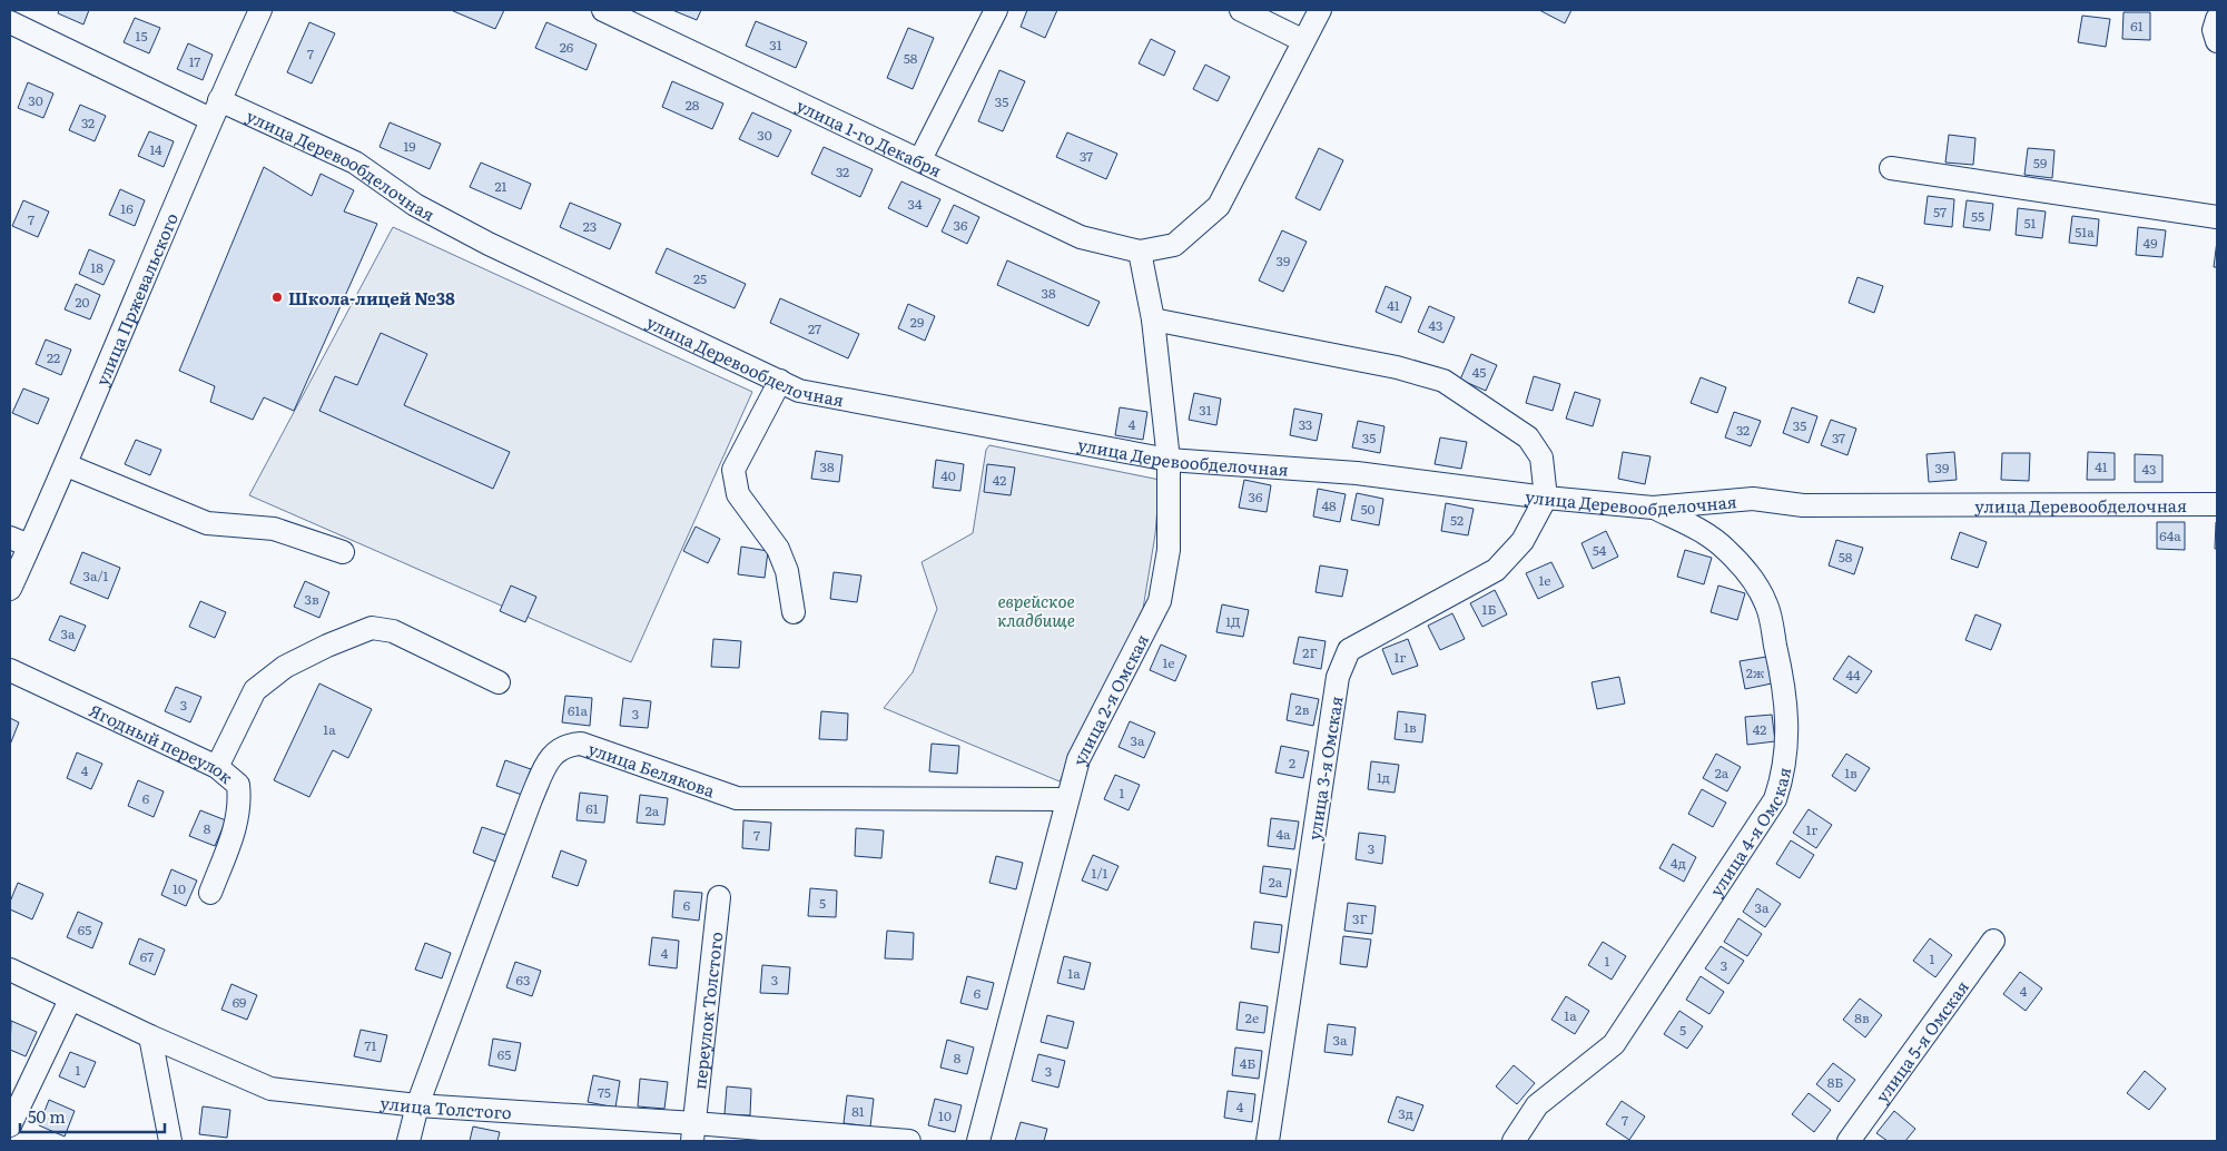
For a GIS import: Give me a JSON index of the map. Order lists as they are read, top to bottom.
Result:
{
  "streets": {
    "street": [
      "улица 1-го Декабря",
      "улица Деревообделочная",
      "улица Пржевальского",
      "улица 2-я Омская",
      "Ягодный переулок",
      "улица 3-я Омская",
      "улица Белякова",
      "улица 4-я Омская",
      "переулок Толстого",
      "улица 5-я Омская",
      "улица Толстого"
    ]
  },
  "crossings": [
    ["улица 1-го Декабря", "улица 2-я Омская"],
    ["улица Деревообделочная", "улица Пржевальского"],
    ["улица Деревообделочная", "улица 2-я Омская"],
    ["улица Деревообделочная", "улица 3-я Омская"],
    ["улица Деревообделочная", "улица 4-я Омская"],
    ["улица 2-я Омская", "улица Белякова"],
    ["улица Белякова", "улица Толстого"],
    ["переулок Толстого", "улица Толстого"]
  ],
  "parks": ["еврейское кладбище"],
  "places": ["Школа-лицей №38"],
  "house_numbers": [
    "61",
    "15",
    "31",
    "26",
    "7",
    "58",
    "17",
    "30",
    "35",
    "28",
    "32",
    "30",
    "19",
    "14",
    "37",
    "59",
    "32",
    "21",
    "34",
    "16",
    "57",
    "55",
    "7",
    "51",
    "36",
    "23",
    "51а",
    "49",
    "39",
    "18",
    "25",
    "38",
    "20",
    "41",
    "29",
    "43",
    "27",
    "22",
    "45",
    "31",
    "4",
    "33",
    "35",
    "32",
    "35",
    "37",
    "38",
    "41",
    "39",
    "43",
    "40",
    "42",
    "36",
    "48",
    "50",
    "52",
    "64а",
    "54",
    "58",
    "3а/1",
    "1е",
    "3в",
    "1Б",
    "1Д",
    "3а",
    "2Г",
    "1г",
    "1е",
    "2ж",
    "44",
    "3",
    "2в",
    "61а",
    "3",
    "1в",
    "1а",
    "42",
    "3а",
    "2",
    "4",
    "2а",
    "1в",
    "1д",
    "1",
    "6",
    "61",
    "2а",
    "8",
    "1г",
    "4а",
    "7",
    "3",
    "4д",
    "1/1",
    "2а",
    "10",
    "5",
    "6",
    "3а",
    "3Г",
    "65",
    "4",
    "67",
    "1",
    "1",
    "3",
    "1а",
    "63",
    "3",
    "4",
    "6",
    "69",
    "1а",
    "2е",
    "8в",
    "5",
    "3а",
    "71",
    "65",
    "8",
    "4Б",
    "1",
    "3",
    "8Б",
    "75",
    "4",
    "81",
    "3д",
    "10",
    "7"
  ],
  "scale_bar": "50 m"
}
